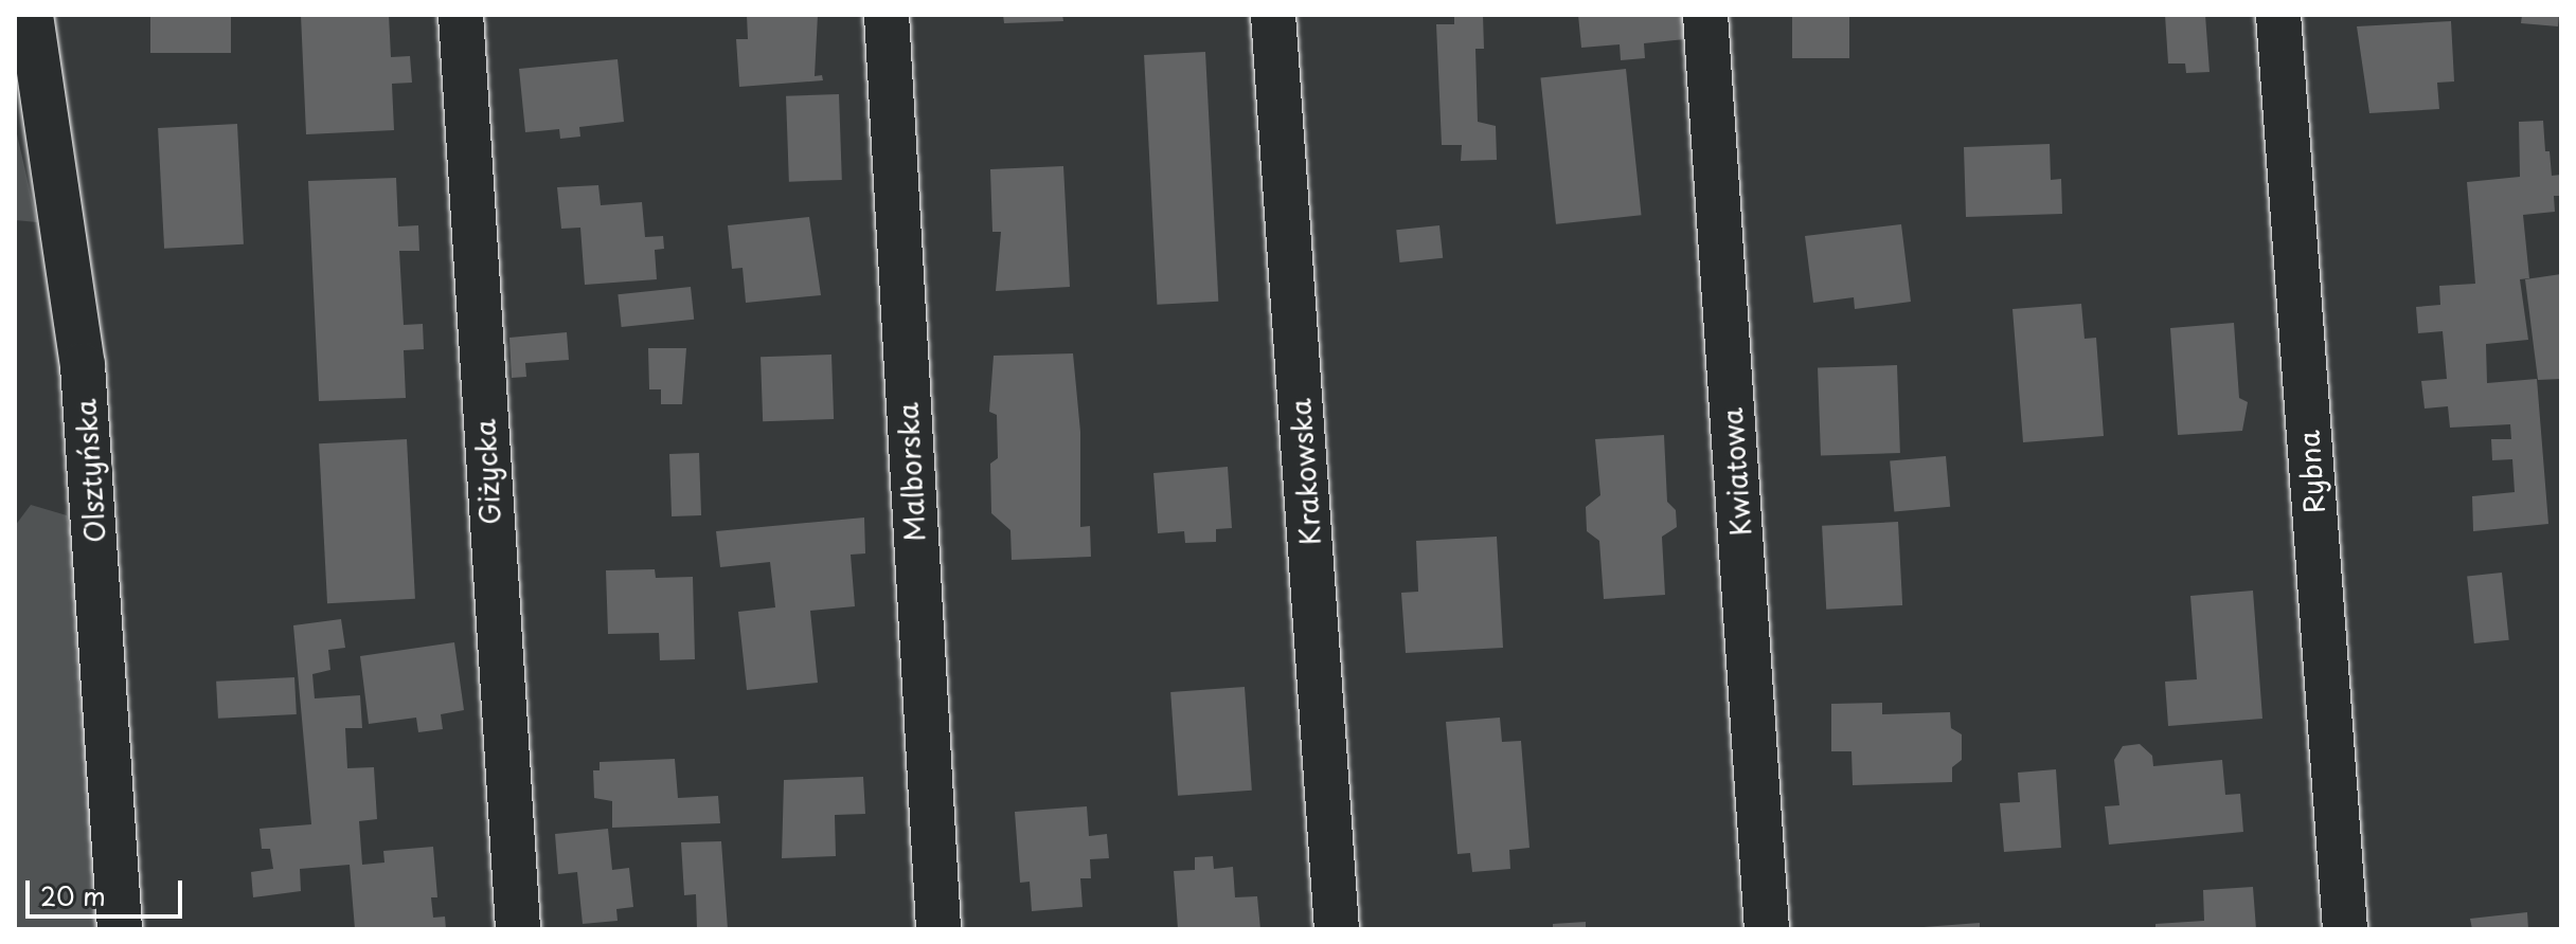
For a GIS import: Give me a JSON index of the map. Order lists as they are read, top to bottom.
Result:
{
  "streets": {
    "street": [
      "Olsztyńska",
      "Giżycka",
      "Malborska",
      "Krakowska",
      "Kwiatowa",
      "Rybna"
    ]
  },
  "scale_bar": "20 m"
}
